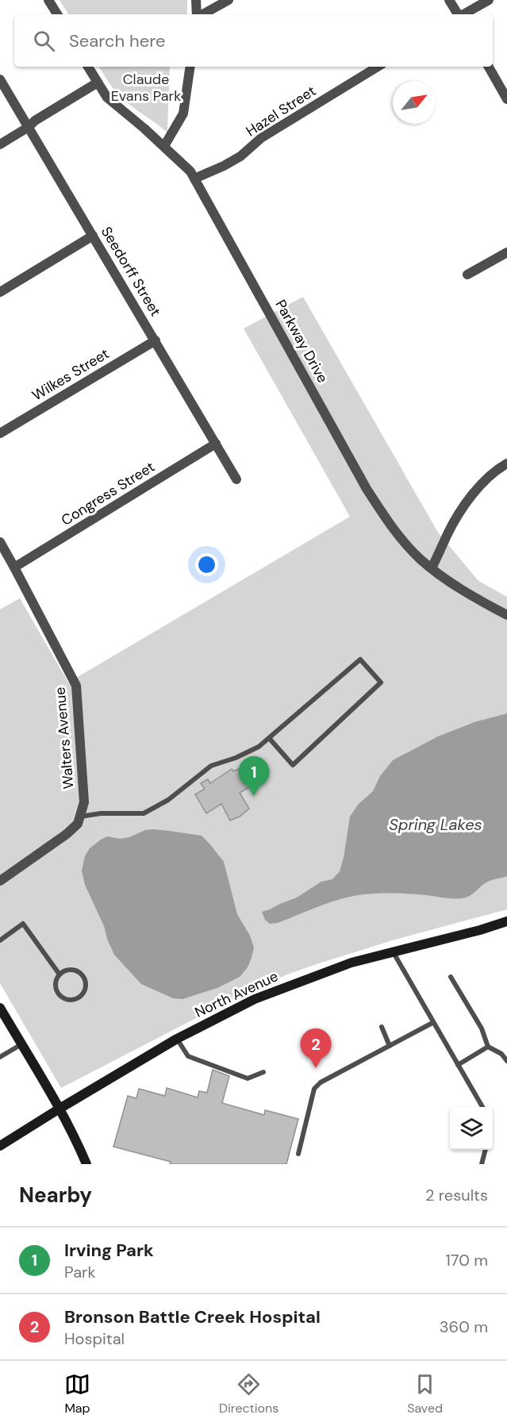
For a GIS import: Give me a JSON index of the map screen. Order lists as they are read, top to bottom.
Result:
{
  "streets": {
    "street": [
      "Hazel Street",
      "Seedorff Street",
      "Parkway Drive",
      "Wilkes Street",
      "Congress Street",
      "Walters Avenue",
      "North Avenue"
    ]
  },
  "crossings": [
    ["Hazel Street", "Parkway Drive"],
    ["Seedorff Street", "Wilkes Street"],
    ["Seedorff Street", "Congress Street"],
    ["Congress Street", "Walters Avenue"]
  ],
  "water": ["Spring Lakes"],
  "parks": ["Claude Evans Park"],
  "north": "top right",
  "page": {
    "search": "Search here",
    "pins": ["1", "2"],
    "heading": ["Nearby", "2 results"],
    "list": [
      {
        "mark": "1",
        "name": "Irving Park",
        "note": "Park",
        "value": "170 m"
      },
      {
        "mark": "2",
        "name": "Bronson Battle Creek Hospital",
        "note": "Hospital",
        "value": "360 m"
      }
    ],
    "nav": ["Map", "Directions", "Saved"]
  }
}
